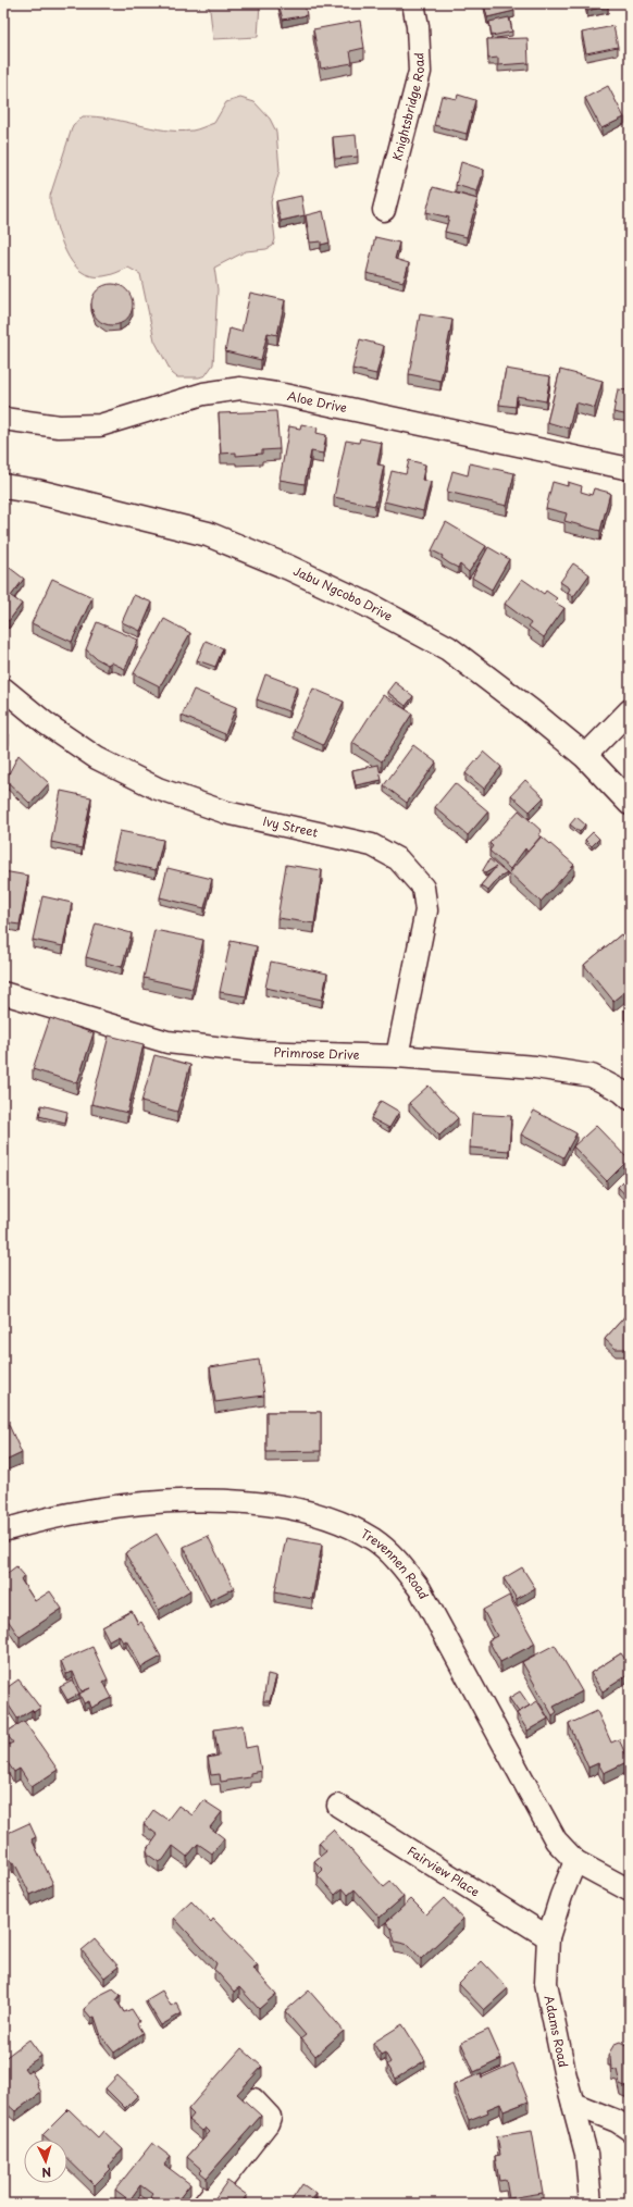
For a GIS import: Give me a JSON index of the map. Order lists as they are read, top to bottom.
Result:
{
  "streets": {
    "main road": ["Jabu Ngcobo Drive"],
    "street": [
      "Knightsbridge Road",
      "Aloe Drive",
      "Ivy Street",
      "Primrose Drive",
      "Trevennen Road",
      "Fairview Place",
      "Adams Road"
    ]
  },
  "crossings": [
    ["Ivy Street", "Primrose Drive"],
    ["Trevennen Road", "Adams Road"],
    ["Fairview Place", "Adams Road"]
  ],
  "north": "bottom"
}
